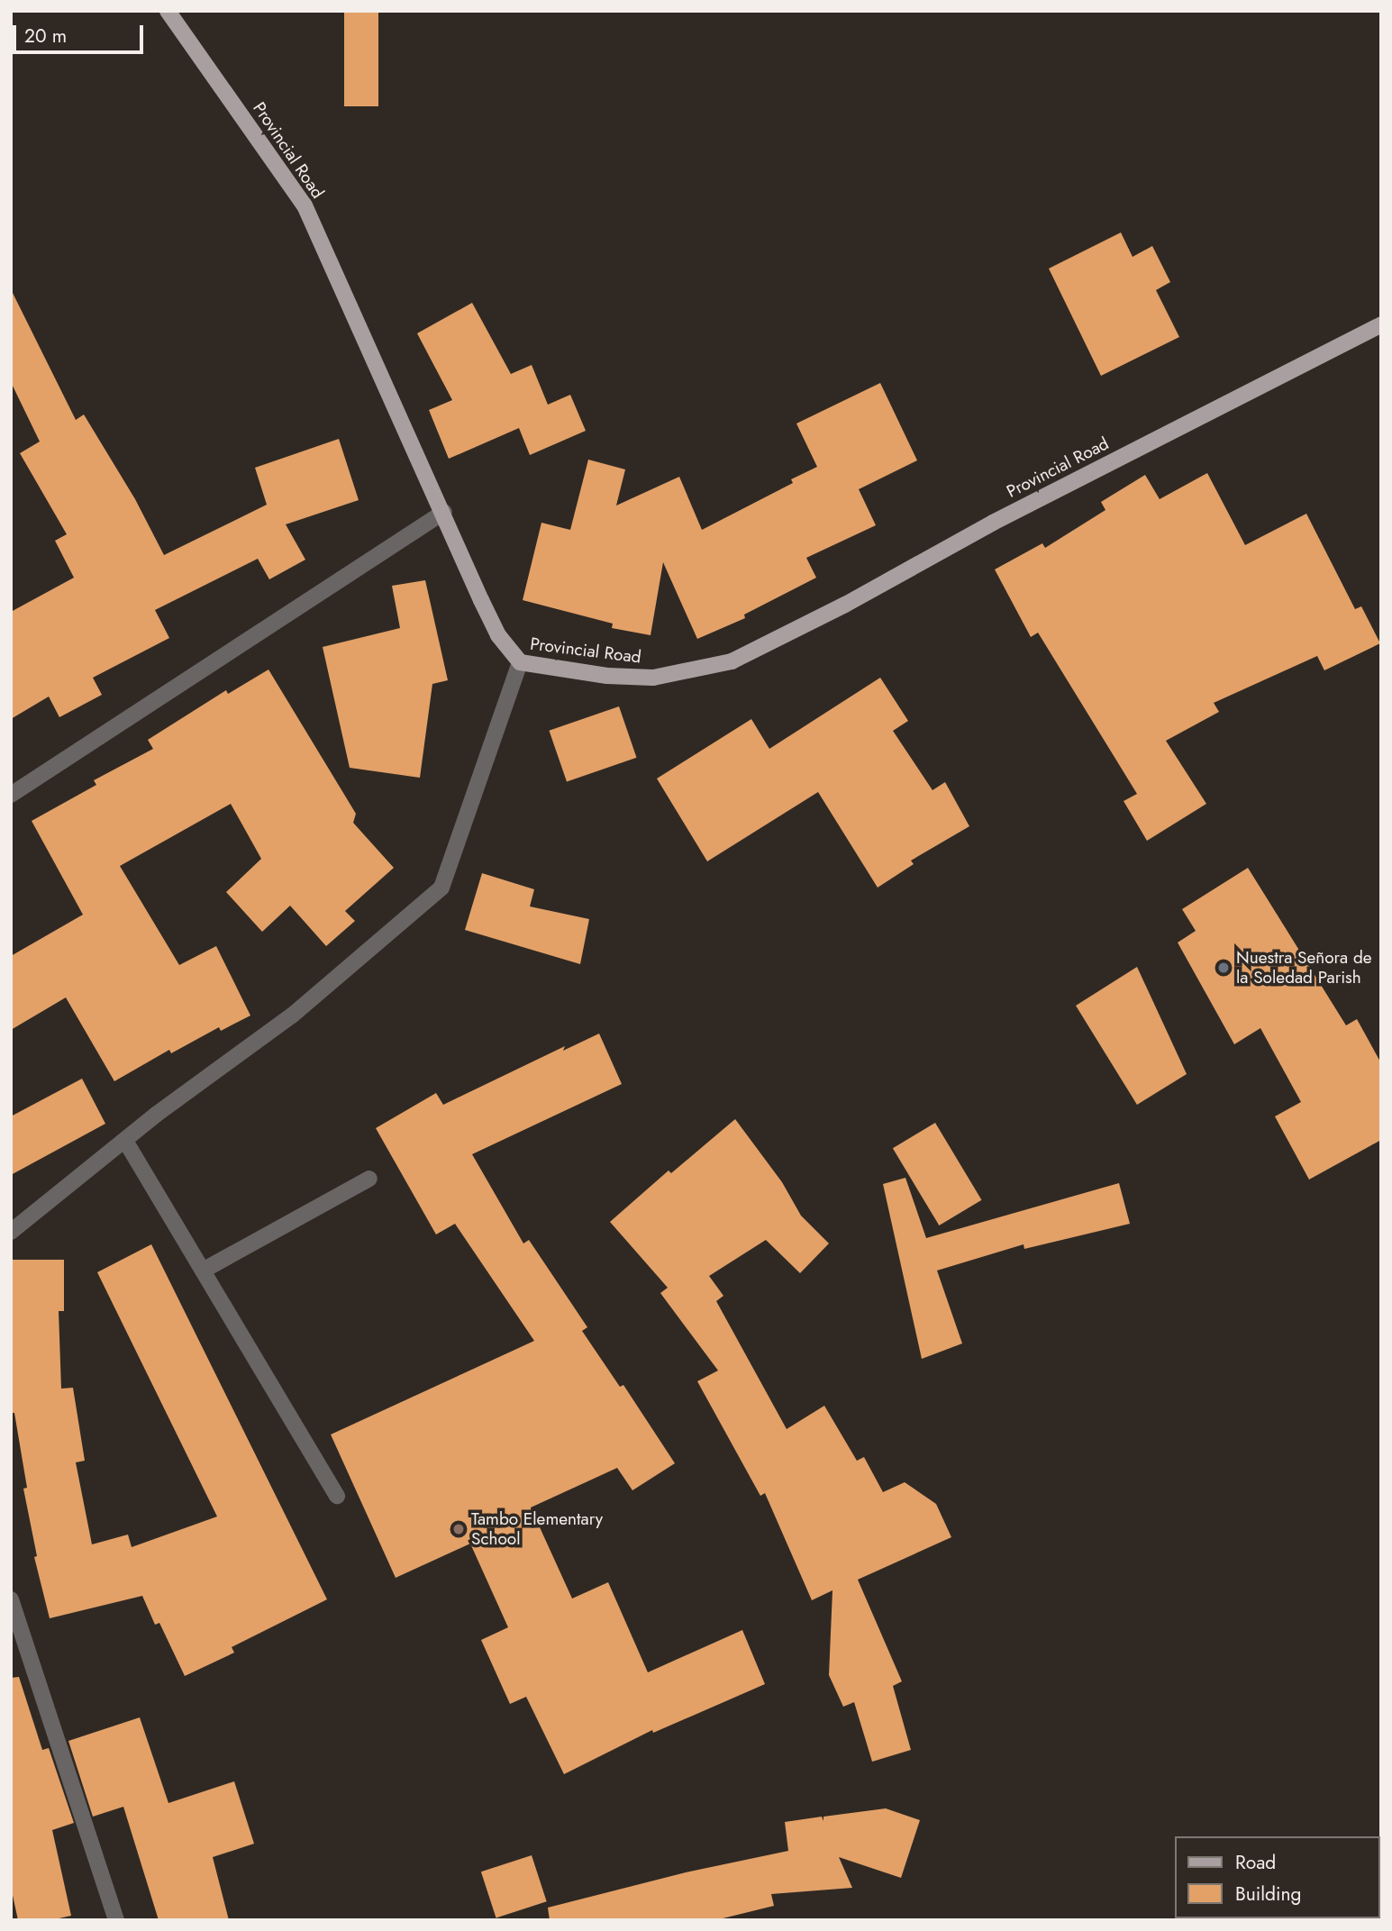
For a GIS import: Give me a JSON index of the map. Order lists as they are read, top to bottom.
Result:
{
  "streets": {
    "main road": ["Provincial Road"]
  },
  "places": ["Nuestra Señora de la Soledad Parish", "Tambo Elementary School"],
  "legend": ["Road", "Building"],
  "scale_bar": "20 m"
}
